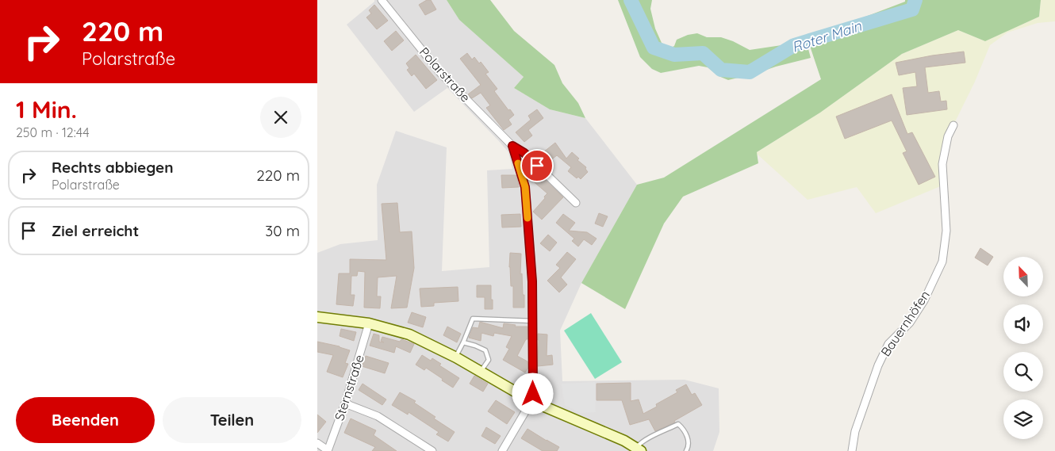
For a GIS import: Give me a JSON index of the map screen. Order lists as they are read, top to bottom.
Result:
{
  "streets": {
    "street": ["Polarstraße", "Bauernhöfen", "Sternstraße"]
  },
  "water": ["Roter Main"],
  "north": "top left",
  "page": {
    "turn": ["220 m", "Polarstraße"],
    "heading": ["1 Min.", "250 m · 12:44"],
    "list": [
      {
        "name": "Rechts abbiegen",
        "note": "Polarstraße",
        "value": "220 m"
      },
      {
        "name": "Ziel erreicht",
        "value": "30 m"
      }
    ],
    "buttons": ["Beenden", "Teilen"]
  }
}
